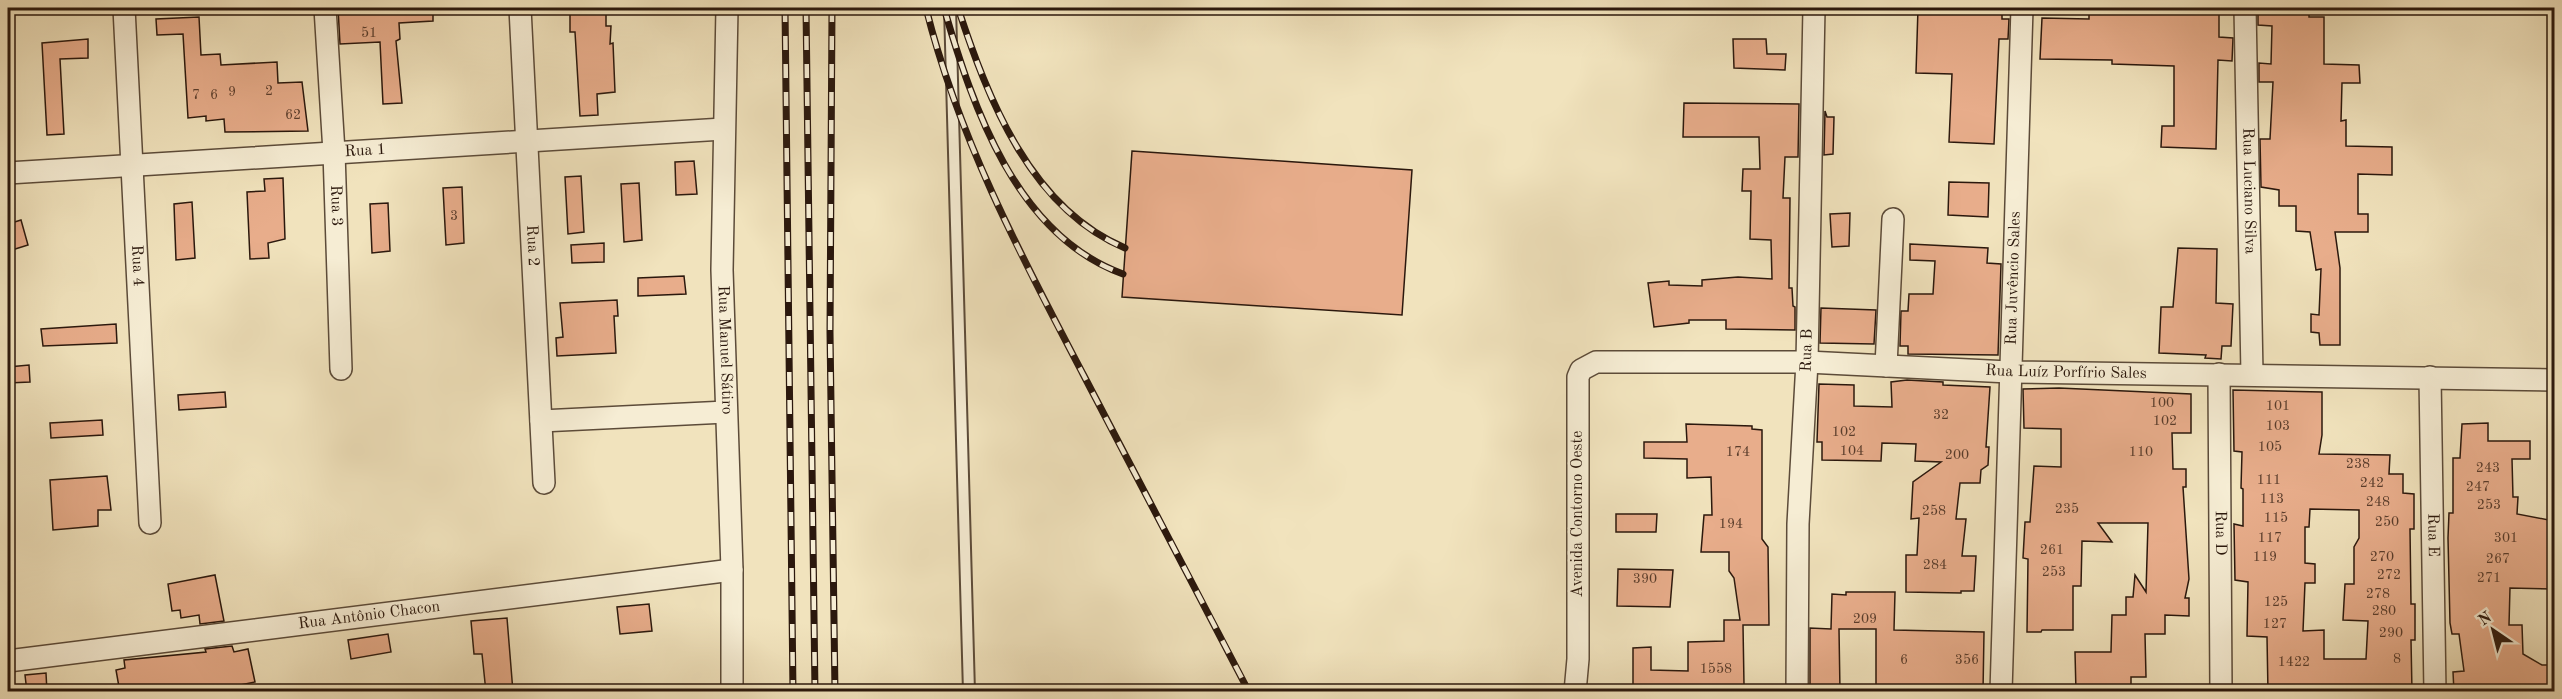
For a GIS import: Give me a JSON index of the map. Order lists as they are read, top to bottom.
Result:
{
  "streets": {
    "street": [
      "Rua 1",
      "Rua Luciano Silva",
      "Rua 3",
      "Rua 2",
      "Rua 4",
      "Rua Juvêncio Sales",
      "Rua Manuel Sátiro",
      "Rua B",
      "Rua Luíz Porfírio Sales",
      "Avenida Contorno Oeste",
      "Rua D",
      "Rua E",
      "Rua Antônio Chacon"
    ]
  },
  "crossings": [
    ["Rua 1", "Rua 3"],
    ["Rua 1", "Rua 2"],
    ["Rua 1", "Rua 4"],
    ["Rua 1", "Rua Manuel Sátiro"],
    ["Rua Luciano Silva", "Rua Luíz Porfírio Sales"],
    ["Rua Juvêncio Sales", "Rua Luíz Porfírio Sales"],
    ["Rua Manuel Sátiro", "Rua Antônio Chacon"],
    ["Rua B", "Rua Luíz Porfírio Sales"],
    ["Rua Luíz Porfírio Sales", "Avenida Contorno Oeste"],
    ["Rua Luíz Porfírio Sales", "Rua D"],
    ["Rua Luíz Porfírio Sales", "Rua E"]
  ],
  "house_numbers": [
    "51",
    "2",
    "9",
    "7",
    "6",
    "62",
    "3",
    "100",
    "101",
    "32",
    "102",
    "103",
    "102",
    "105",
    "104",
    "174",
    "110",
    "200",
    "238",
    "243",
    "111",
    "242",
    "247",
    "113",
    "248",
    "253",
    "235",
    "258",
    "115",
    "250",
    "194",
    "117",
    "301",
    "261",
    "119",
    "270",
    "267",
    "284",
    "253",
    "272",
    "271",
    "390",
    "278",
    "125",
    "280",
    "209",
    "127",
    "290",
    "8",
    "6",
    "356",
    "1422",
    "1558"
  ],
  "north": "top left"
}
